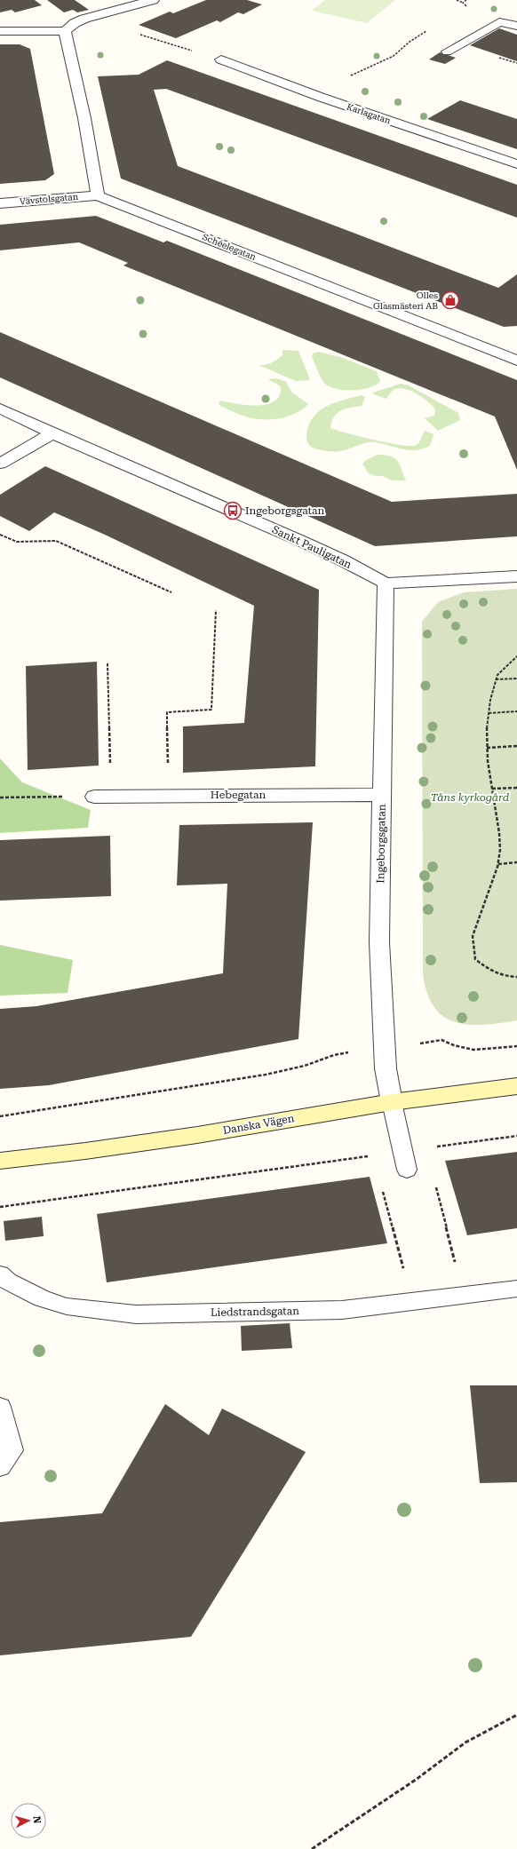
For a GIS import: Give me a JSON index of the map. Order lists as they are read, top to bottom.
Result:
{
  "streets": {
    "street": [
      "Karlagatan",
      "Vävstolsgatan",
      "Schéelegatan",
      "Sankt Pauligatan",
      "Hebegatan",
      "Ingeborgsgatan",
      "Danska Vägen"
    ],
    "lane": ["Liedstrandsgatan"]
  },
  "crossings": [
    ["Vävstolsgatan", "Schéelegatan"],
    ["Sankt Pauligatan", "Ingeborgsgatan"],
    ["Hebegatan", "Ingeborgsgatan"],
    ["Ingeborgsgatan", "Danska Vägen"]
  ],
  "parks": ["Tåns kyrkogård"],
  "places": {
    "shop": ["Olles Glasmästeri AB"],
    "bus stop": ["Ingeborgsgatan"]
  },
  "north": "right"
}
